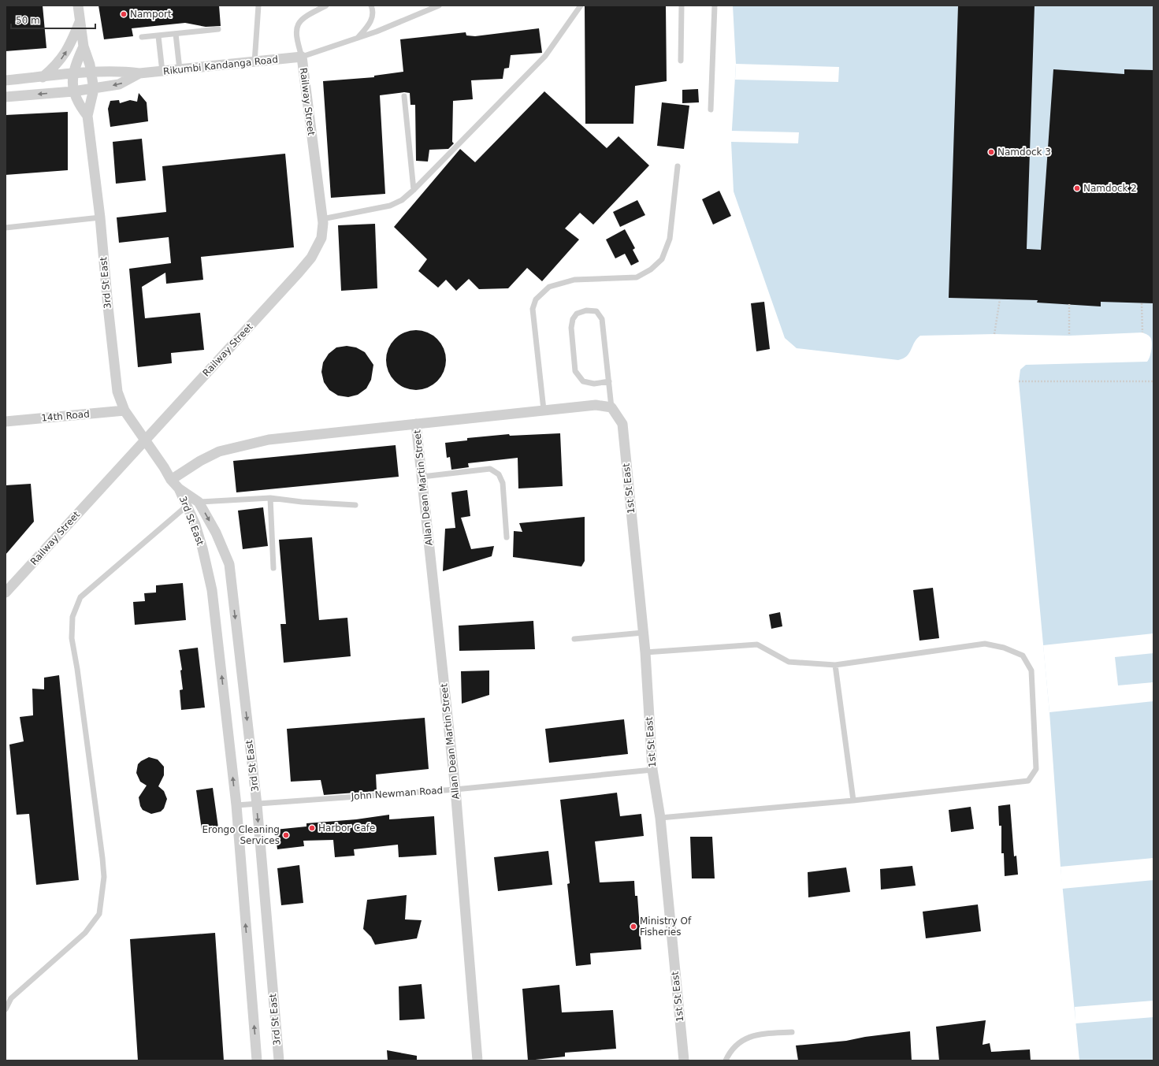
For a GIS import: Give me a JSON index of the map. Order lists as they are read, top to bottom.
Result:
{
  "streets": {
    "street": [
      "Rikumbi Kandanga Road",
      "Railway Street",
      "3rd St East",
      "14th Road",
      "Allan Dean Martin Street",
      "1st St East"
    ],
    "lane": ["John Newman Road"]
  },
  "crossings": [
    ["Rikumbi Kandanga Road", "Railway Street"],
    ["Rikumbi Kandanga Road", "3rd St East"],
    ["Railway Street", "3rd St East"],
    ["3rd St East", "14th Road"],
    ["3rd St East", "John Newman Road"],
    ["Allan Dean Martin Street", "John Newman Road"],
    ["1st St East", "John Newman Road"]
  ],
  "places": [
    "Namport",
    "Namdock 3",
    "Namdock 2",
    "Harbor Cafe",
    "Erongo Cleaning Services",
    "Ministry Of Fisheries"
  ],
  "scale_bar": "50 m"
}
